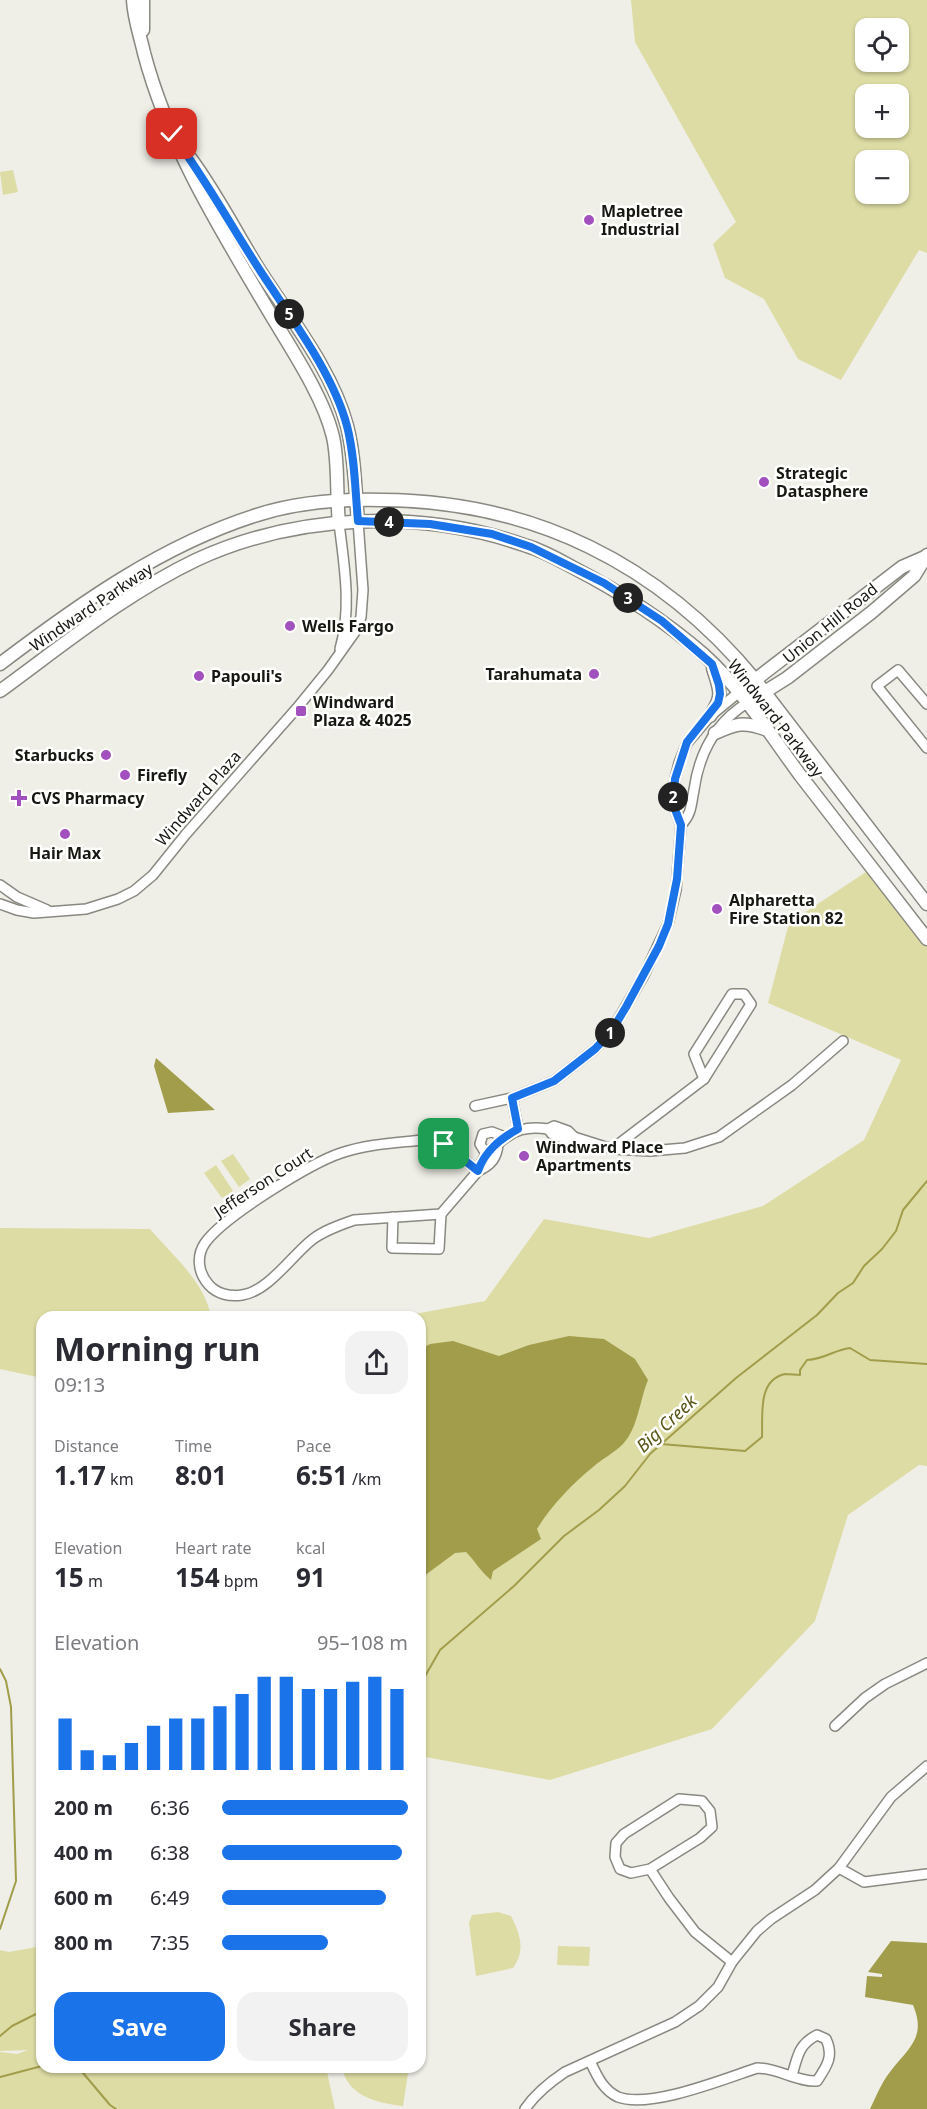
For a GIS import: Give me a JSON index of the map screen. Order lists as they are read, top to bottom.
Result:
{
  "streets": {
    "main road": ["Windward Parkway", "Union Hill Road", "Windward Plaza"],
    "street": ["Jefferson Court"]
  },
  "crossings": [
    ["Windward Parkway", "Union Hill Road"],
    ["Windward Parkway", "Windward Plaza"]
  ],
  "water": ["Big Creek"],
  "places": {
    "other": [
      "Mapletree Industrial",
      "Strategic Datasphere",
      "Wells Fargo",
      "Tarahumata",
      "Papouli's",
      "Starbucks",
      "Firefly",
      "Hair Max",
      "Alpharetta Fire Station 82",
      "Windward Place Apartments"
    ],
    "transit": ["Windward Plaza & 4025"],
    "health": ["CVS Pharmacy"]
  },
  "page": {
    "map_buttons": ["+", "−"],
    "pins": [
      "5",
      "4",
      "3",
      "2",
      "1"
    ],
    "heading": ["Morning run", "09:13"],
    "stats": [
      ["Distance", "1.17 km"],
      ["Time", "8:01"],
      ["Pace", "6:51 /km"],
      ["Elevation", "15 m"],
      ["Heart rate", "154 bpm"],
      ["kcal", "91"]
    ],
    "chart": ["Elevation", "95–108 m"],
    "list": [
      {
        "name": "200 m",
        "note": "6:36"
      },
      {
        "name": "400 m",
        "note": "6:38"
      },
      {
        "name": "600 m",
        "note": "6:49"
      },
      {
        "name": "800 m",
        "note": "7:35"
      }
    ],
    "buttons": ["Save", "Share"]
  }
}
